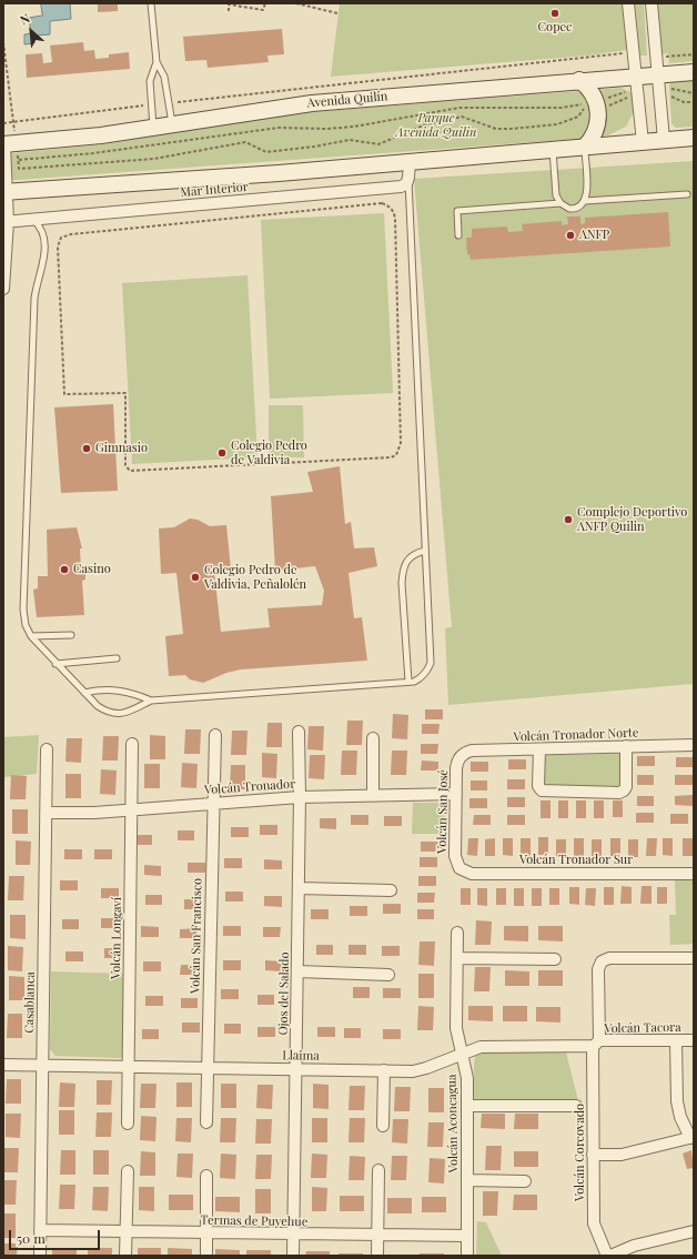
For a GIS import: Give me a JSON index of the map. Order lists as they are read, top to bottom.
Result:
{
  "streets": {
    "main road": ["Avenida Quilín"],
    "street": [
      "Mar Interior",
      "Volcán Tronador Norte",
      "Volcán Tronador",
      "Volcán San José",
      "Volcán Tronador Sur",
      "Volcán San Francisco",
      "Volcán Longaví",
      "Ojos del Salado",
      "Casablanca",
      "Volcán Tacora",
      "Llaima",
      "Volcán Aconcagua",
      "Volcán Corcovado",
      "Termas de Puyehue"
    ]
  },
  "crossings": [
    ["Volcán Tronador Norte", "Volcán San José"],
    ["Volcán Tronador", "Volcán San José"],
    ["Volcán Tronador", "Volcán San Francisco"],
    ["Volcán Tronador", "Volcán Longaví"],
    ["Volcán Tronador", "Ojos del Salado"],
    ["Volcán Tronador", "Casablanca"],
    ["Volcán San José", "Volcán Tronador Sur"],
    ["Volcán San Francisco", "Llaima"],
    ["Volcán Longaví", "Llaima"],
    ["Ojos del Salado", "Llaima"],
    ["Ojos del Salado", "Termas de Puyehue"],
    ["Casablanca", "Llaima"],
    ["Casablanca", "Termas de Puyehue"],
    ["Volcán Tacora", "Llaima"],
    ["Volcán Tacora", "Volcán Corcovado"],
    ["Llaima", "Volcán Aconcagua"],
    ["Llaima", "Volcán Corcovado"],
    ["Volcán Aconcagua", "Termas de Puyehue"]
  ],
  "parks": ["Parque Avenida Quilin"],
  "places": [
    "Copec",
    "ANFP",
    "Gimnasio",
    "Colegio Pedro de Valdivia",
    "Complejo Deportivo ANFP Quilin",
    "Casino",
    "Colegio Pedro de Valdivia, Peñalolén"
  ],
  "scale_bar": "50 m",
  "north": "top left"
}
